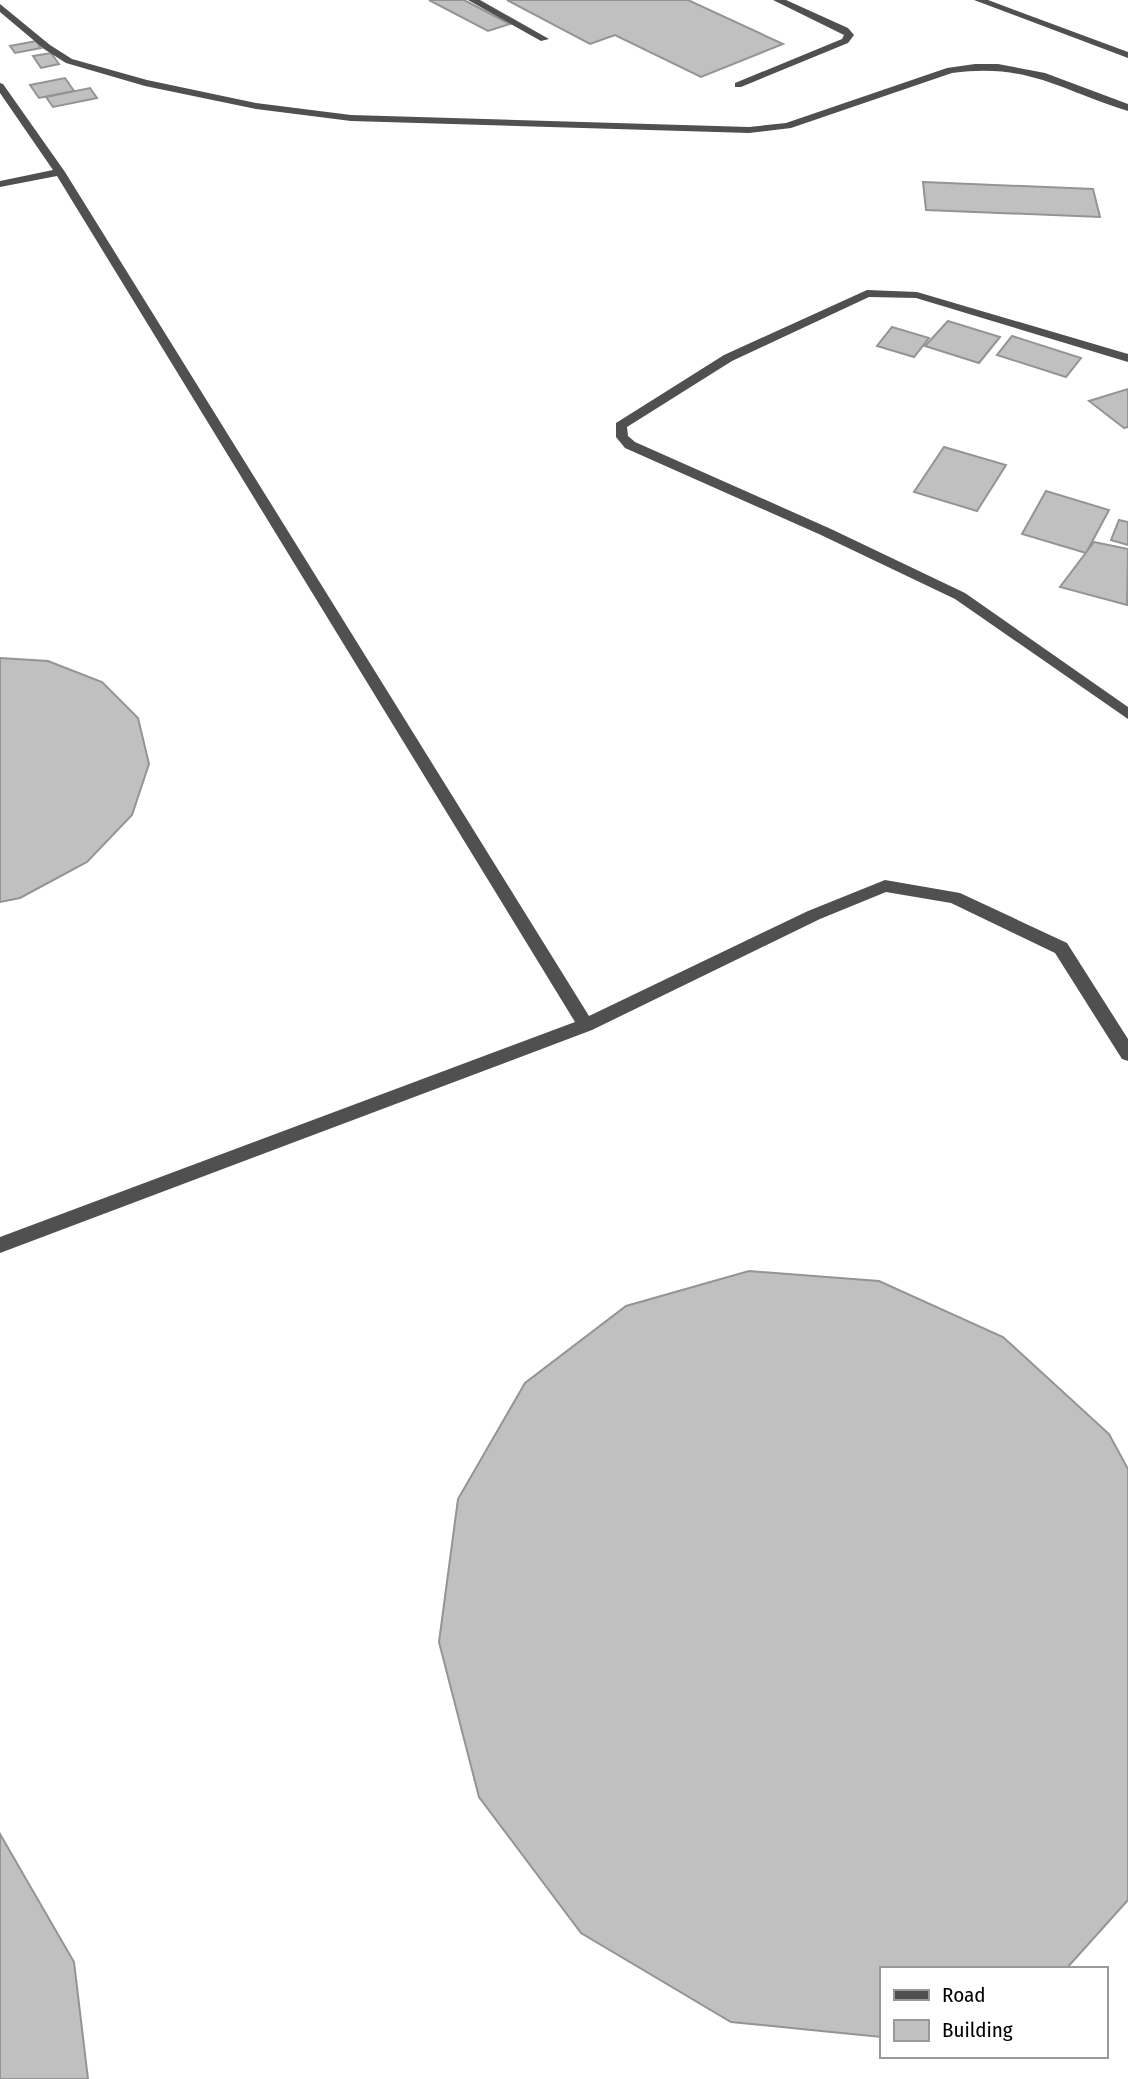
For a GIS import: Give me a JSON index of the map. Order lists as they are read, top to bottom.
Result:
{
  "legend": ["Road", "Building"]
}
